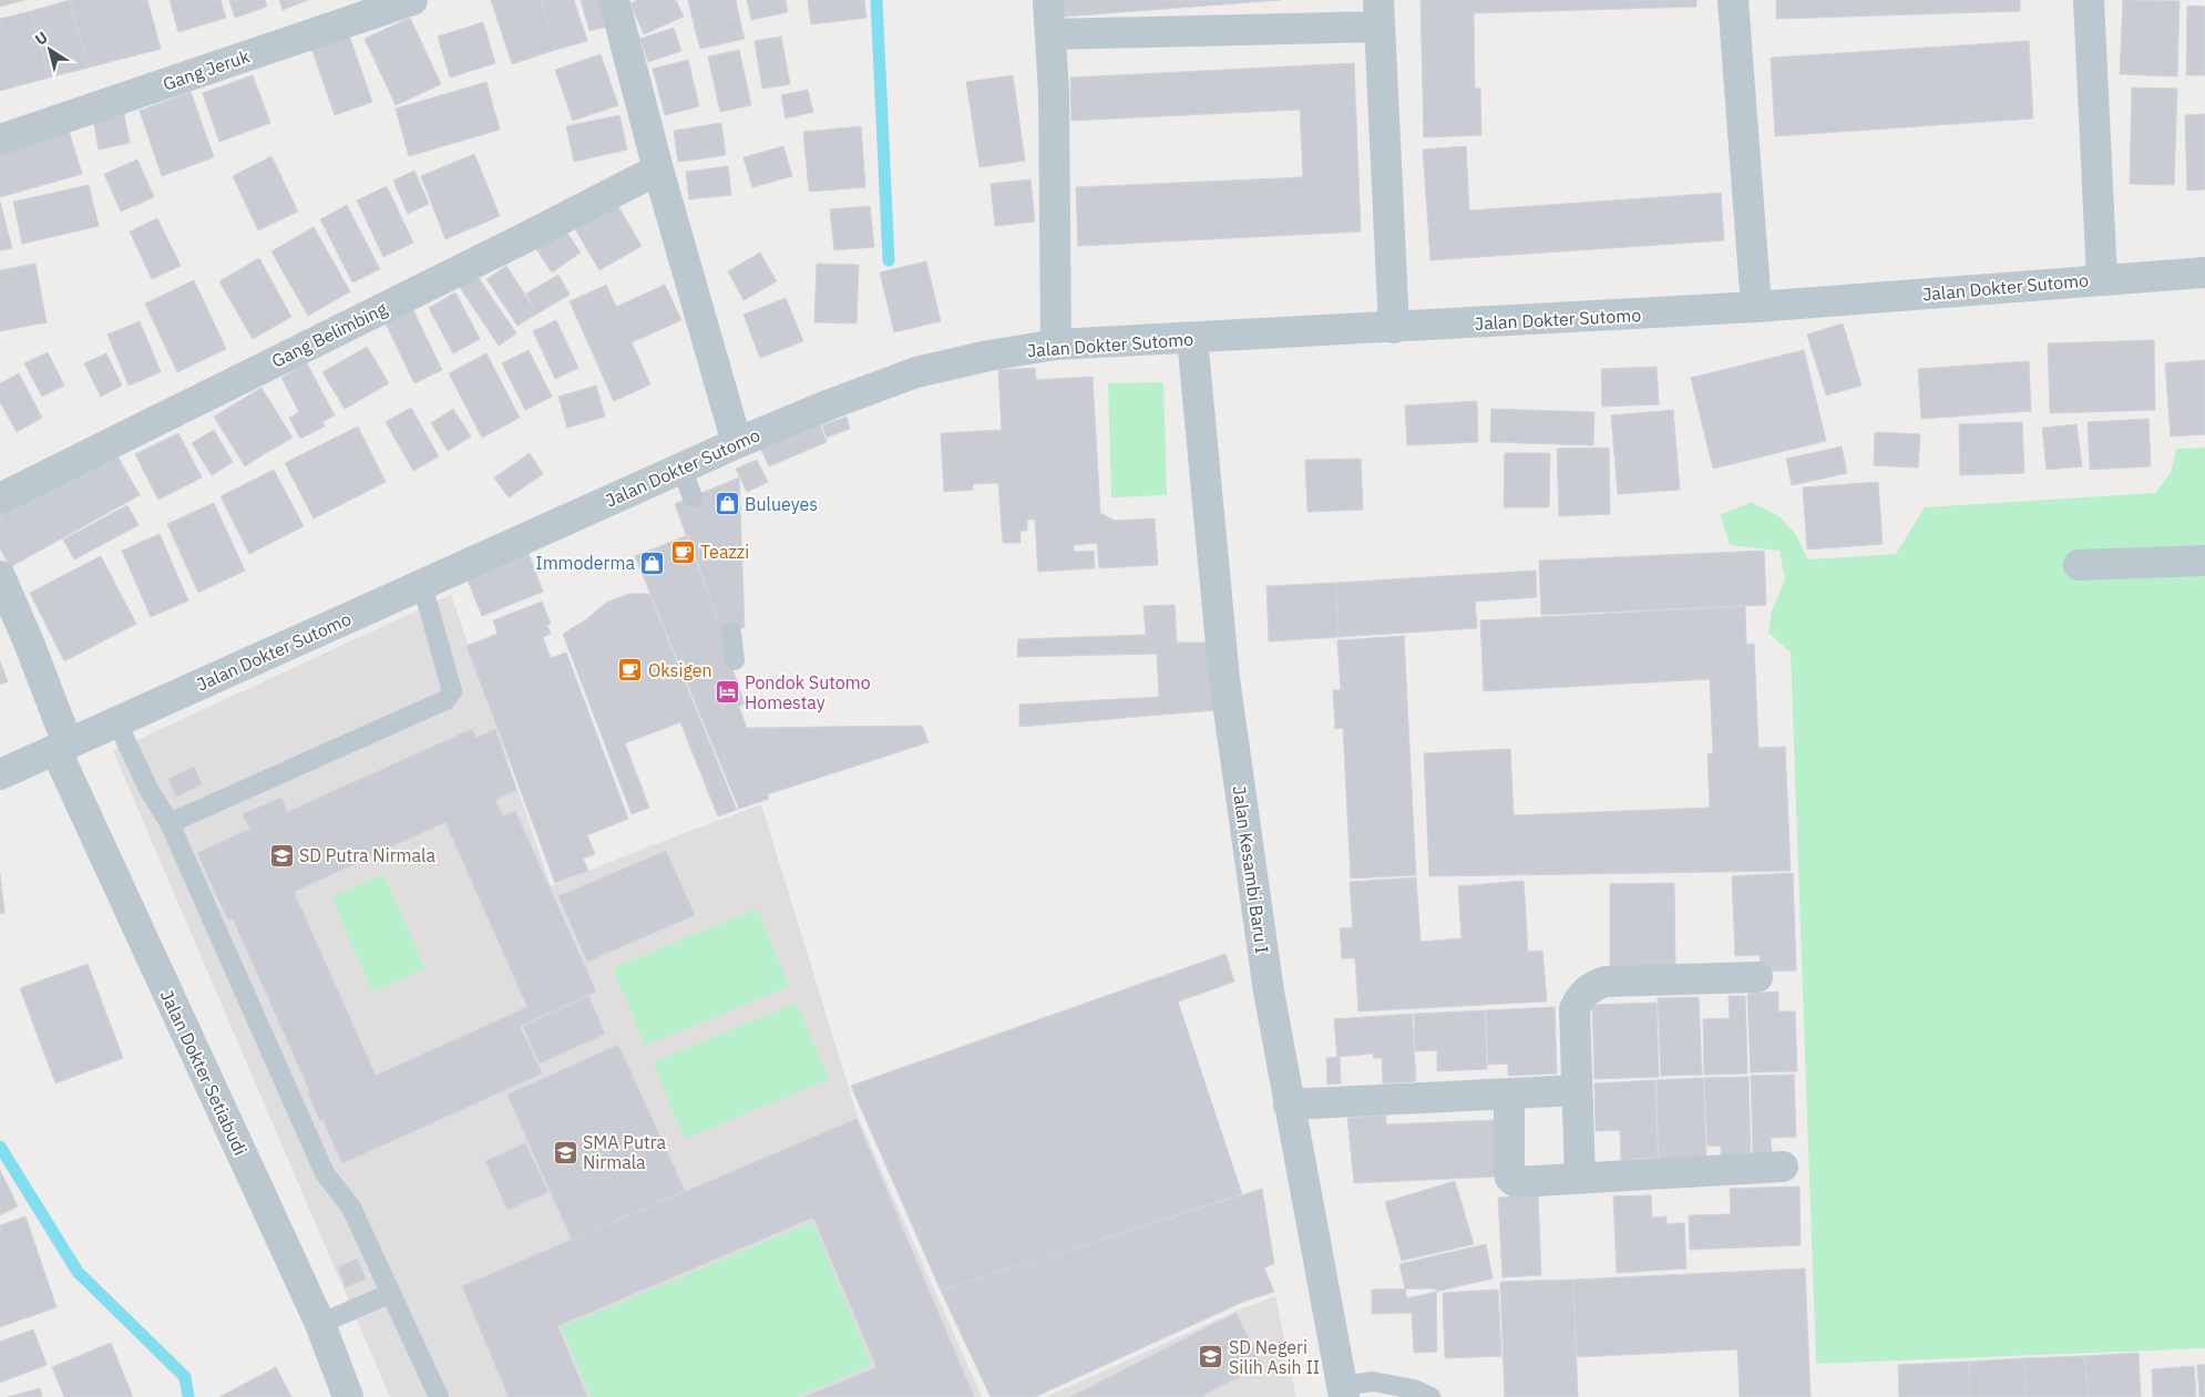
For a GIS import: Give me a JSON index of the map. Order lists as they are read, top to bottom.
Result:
{
  "streets": {
    "street": [
      "Gang Jeruk",
      "Jalan Dokter Sutomo",
      "Gang Belimbing",
      "Jalan Kesambi Baru I",
      "Jalan Dokter Setiabudi"
    ]
  },
  "crossings": [
    ["Jalan Dokter Sutomo", "Jalan Kesambi Baru I"],
    ["Jalan Dokter Sutomo", "Jalan Dokter Setiabudi"]
  ],
  "places": {
    "shop": ["Bulueyes", "Immoderma"],
    "cafe": ["Teazzi", "Oksigen"],
    "hotel": ["Pondok Sutomo Homestay"],
    "school or university": ["SD Putra Nirmala", "SMA Putra Nirmala", "SD Negeri Silih Asih II"]
  },
  "north": "top left"
}
